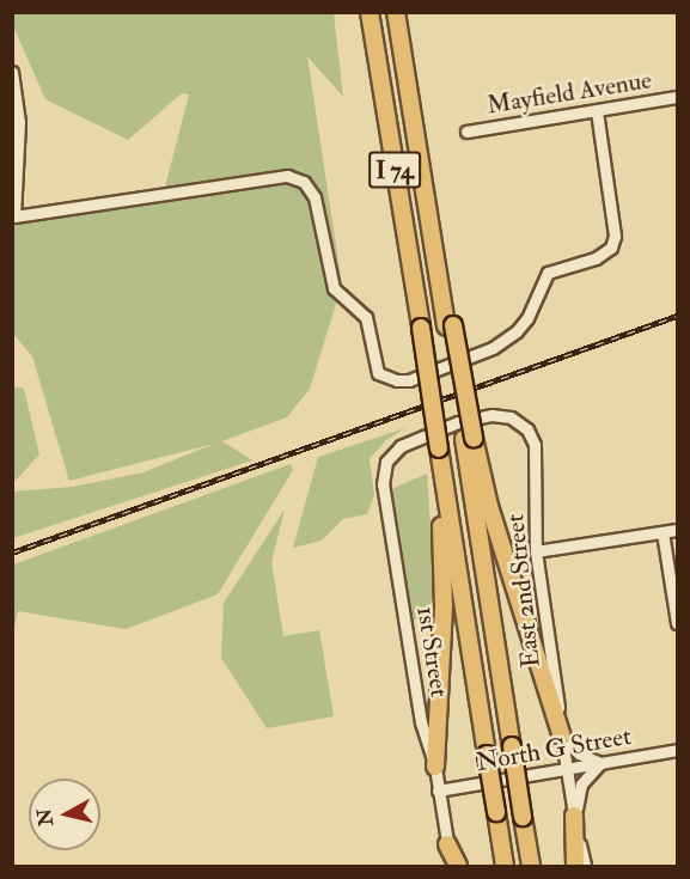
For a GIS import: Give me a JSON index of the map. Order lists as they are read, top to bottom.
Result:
{
  "streets": {
    "highway": ["I 74"],
    "street": [
      "Mayfield Avenue",
      "East 2nd Street",
      "1st Street",
      "North G Street"
    ]
  },
  "crossings": [
    ["East 2nd Street", "1st Street"],
    ["East 2nd Street", "North G Street"],
    ["1st Street", "North G Street"]
  ],
  "north": "left"
}
